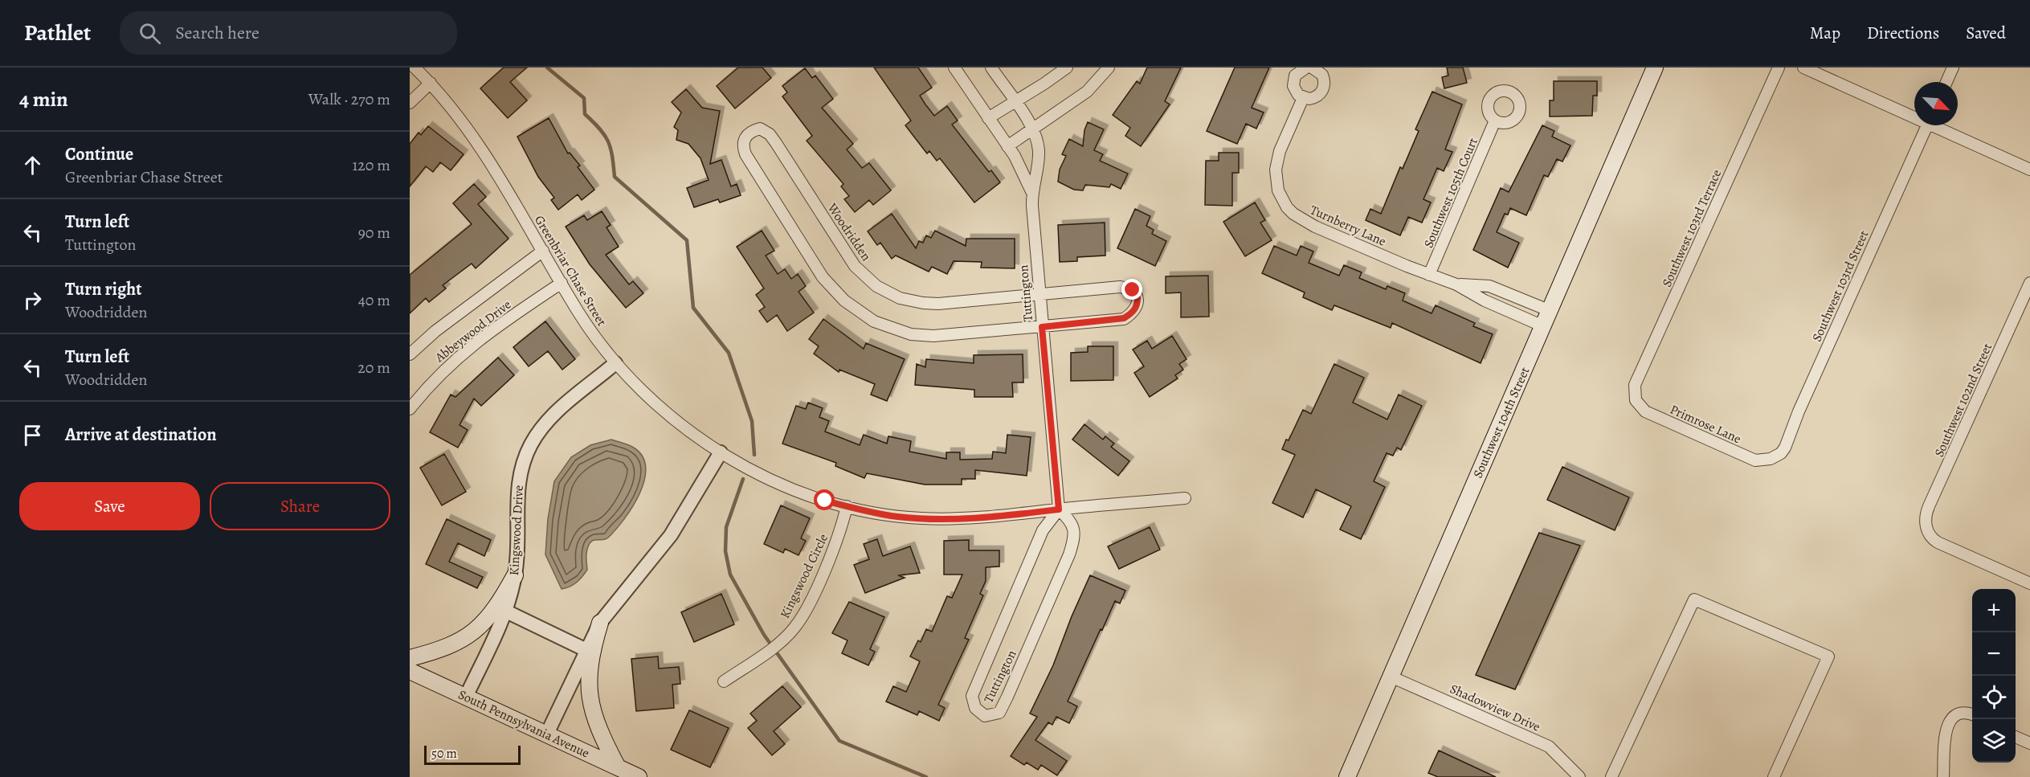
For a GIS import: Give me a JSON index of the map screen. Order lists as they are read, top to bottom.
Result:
{
  "streets": {
    "main road": ["Southwest 104th Street", "South Pennsylvania Avenue"],
    "street": [
      "Southwest 105th Court",
      "Turnberry Lane",
      "Southwest 103rd Terrace",
      "Woodridden",
      "Greenbriar Chase Street",
      "Southwest 103rd Street",
      "Tuttington",
      "Abbeywood Drive",
      "Southwest 102nd Street",
      "Primrose Lane",
      "Kingswood Drive",
      "Kingswood Circle",
      "Shadowview Drive"
    ]
  },
  "crossings": [
    ["Southwest 105th Court", "Turnberry Lane"],
    ["Turnberry Lane", "Southwest 104th Street"],
    ["Southwest 103rd Terrace", "Primrose Lane"],
    ["Woodridden", "Tuttington"],
    ["Greenbriar Chase Street", "Tuttington"],
    ["Greenbriar Chase Street", "Abbeywood Drive"],
    ["Greenbriar Chase Street", "Kingswood Drive"],
    ["Greenbriar Chase Street", "Kingswood Circle"],
    ["Southwest 103rd Street", "Primrose Lane"],
    ["Southwest 104th Street", "Shadowview Drive"]
  ],
  "scale_bar": "50 m",
  "north": "bottom right",
  "page": {
    "header": "Pathlet",
    "search": "Search here",
    "nav": ["Map", "Directions", "Saved"],
    "heading": ["4 min", "Walk · 270 m"],
    "list": [
      ["Continue", "Greenbriar Chase Street", "120 m"],
      ["Turn left", "Tuttington", "90 m"],
      ["Turn right", "Woodridden", "40 m"],
      ["Turn left", "Woodridden", "20 m"],
      "Arrive at destination"
    ],
    "buttons": ["Save", "Share"],
    "map_buttons": ["+", "−"],
    "scale": "50 m"
  }
}
